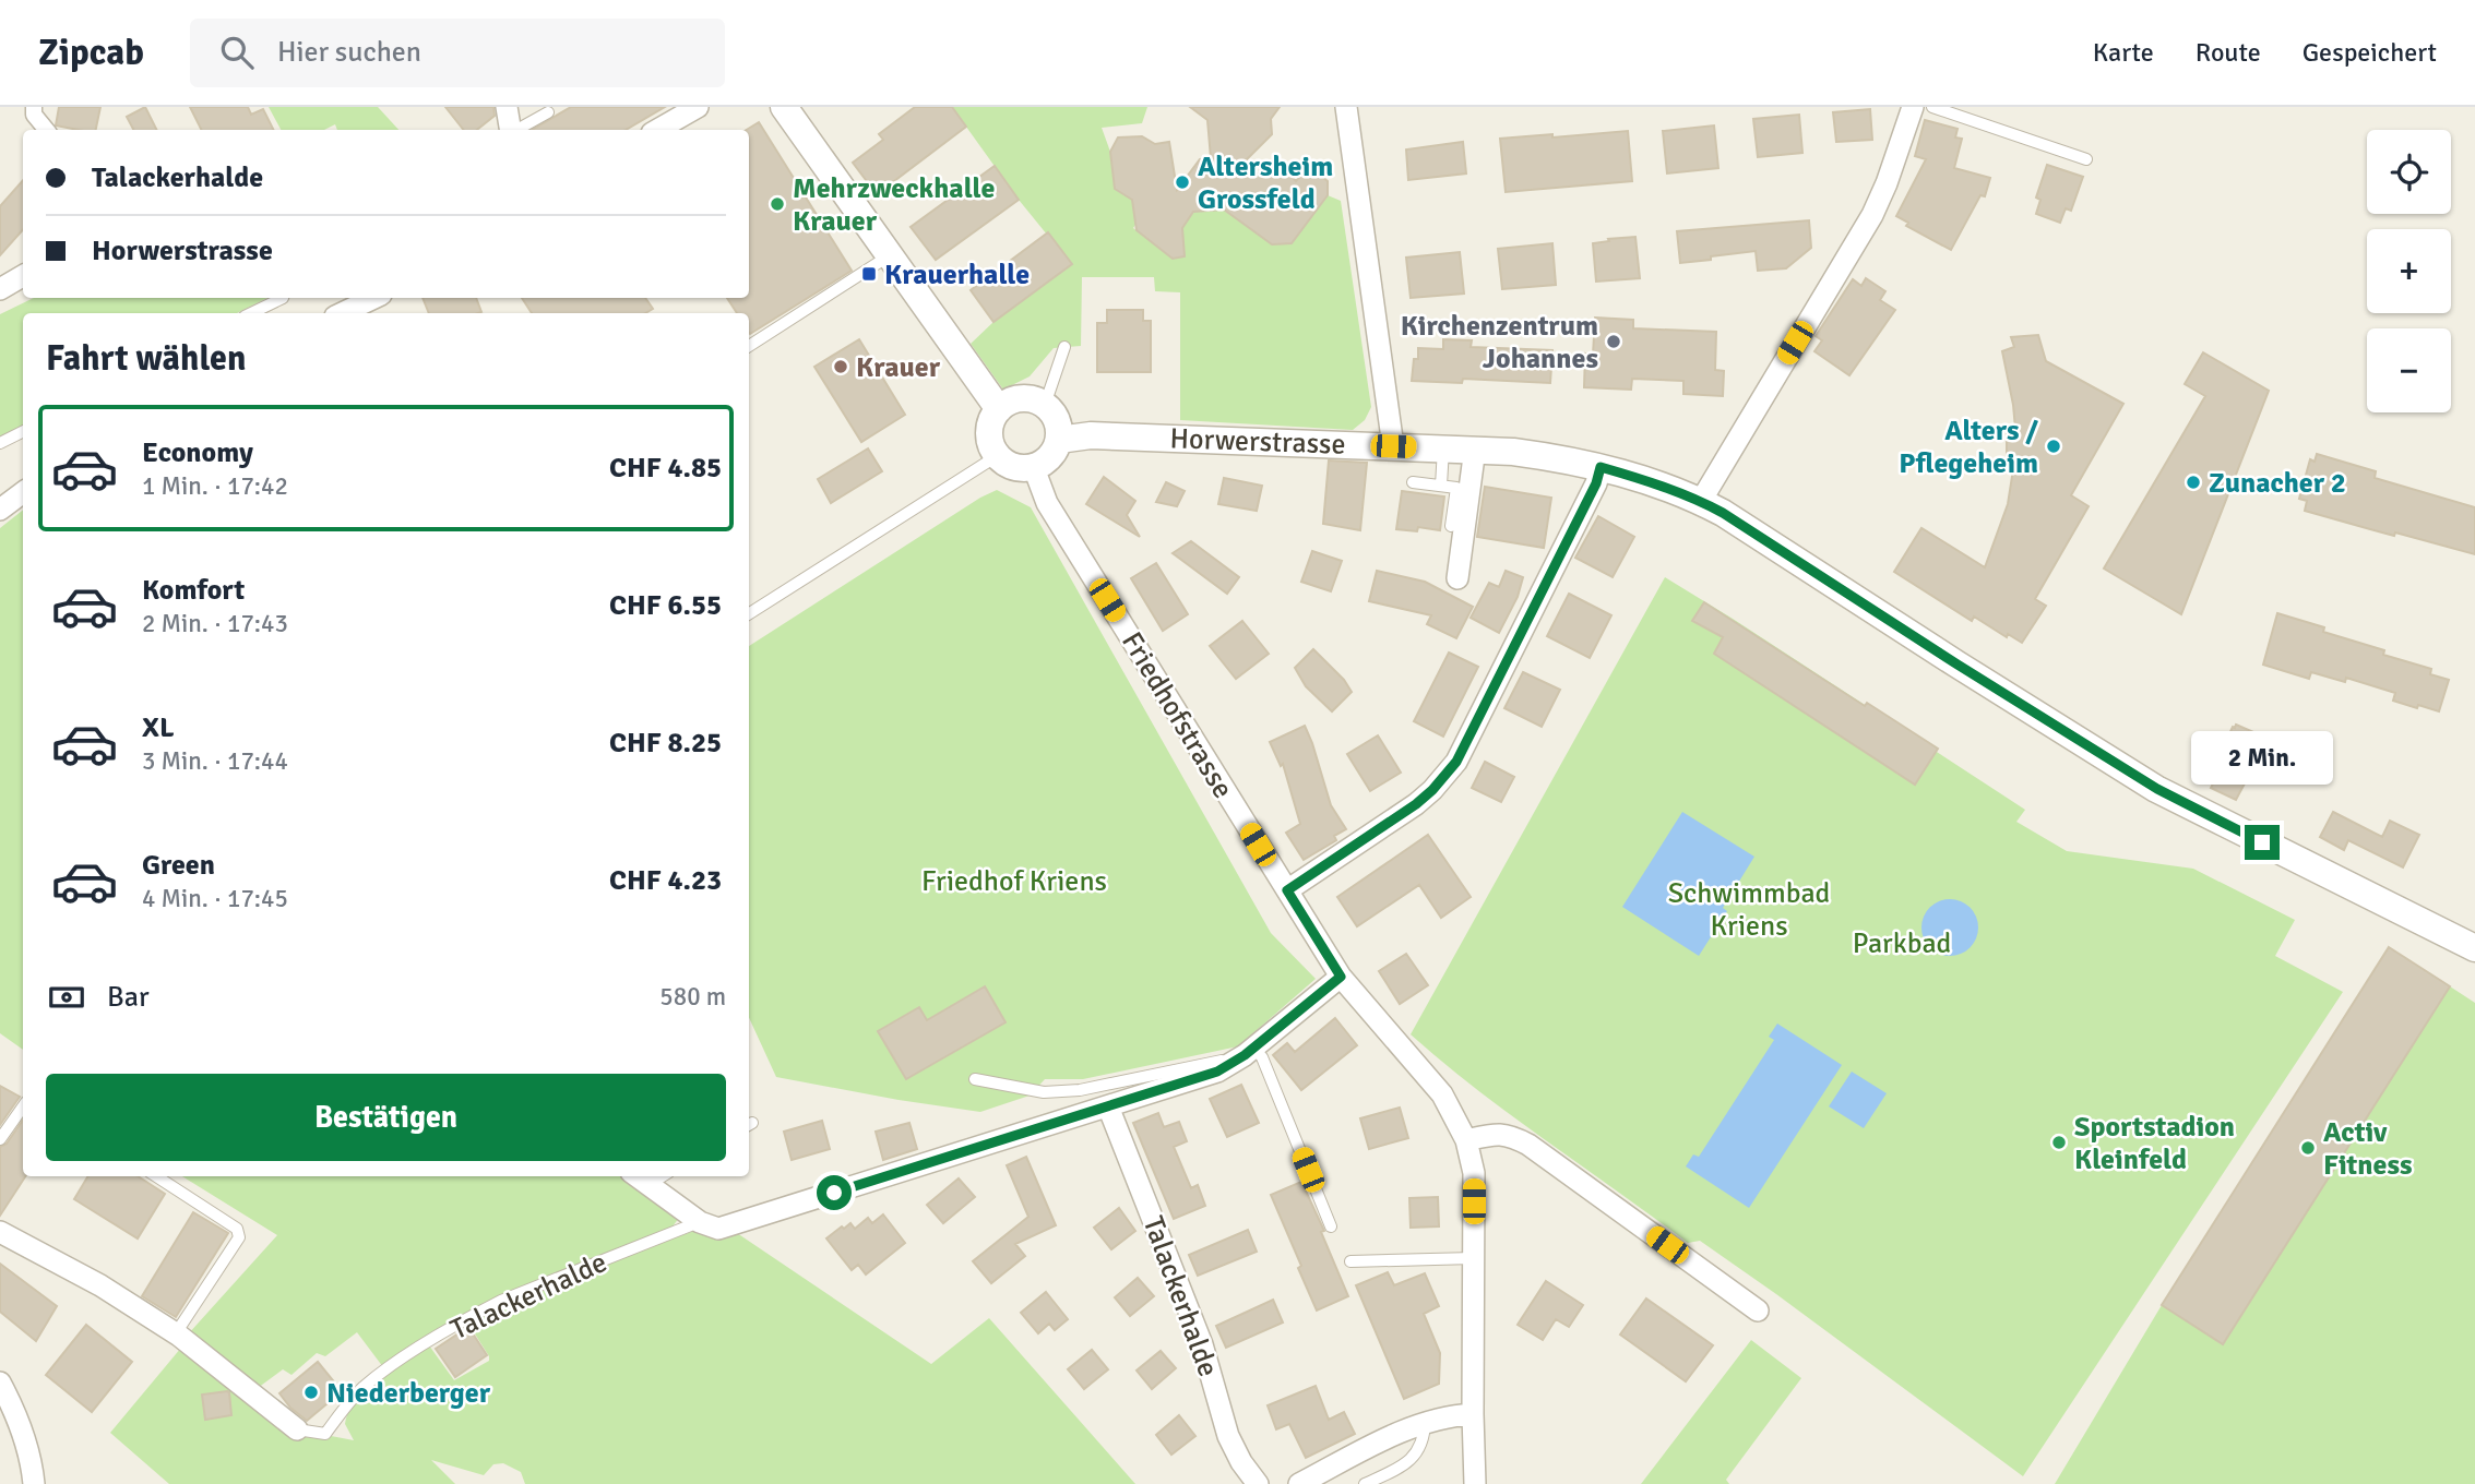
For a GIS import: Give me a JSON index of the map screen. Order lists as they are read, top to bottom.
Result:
{
  "streets": {
    "street": ["Horwerstrasse", "Friedhofstrasse", "Talackerhalde"]
  },
  "crossings": [
    ["Horwerstrasse", "Friedhofstrasse"],
    ["Friedhofstrasse", "Talackerhalde"]
  ],
  "parks": ["Friedhof Kriens", "Schwimmbad Kriens", "Parkbad"],
  "places": {
    "other": [
      "Altersheim Grossfeld",
      "Mehrzweckhalle Krauer",
      "Kirchenzentrum Johannes",
      "Krauer",
      "Alters / Pflegeheim",
      "Zunacher 2",
      "Sportstadion Kleinfeld",
      "Activ Fitness",
      "Niederberger"
    ],
    "transit": ["Krauerhalle"]
  },
  "page": {
    "header": "Zipcab",
    "search": "Hier suchen",
    "nav": ["Karte", "Route", "Gespeichert"],
    "map_buttons": ["+", "−"],
    "banner": ["Talackerhalde", "Horwerstrasse"],
    "heading": "Fahrt wählen",
    "list": [
      {
        "name": "Economy",
        "note": "1 Min. · 17:42",
        "value": "CHF 4.85"
      },
      {
        "name": "Komfort",
        "note": "2 Min. · 17:43",
        "value": "CHF 6.55"
      },
      {
        "name": "XL",
        "note": "3 Min. · 17:44",
        "value": "CHF 8.25"
      },
      {
        "name": "Green",
        "note": "4 Min. · 17:45",
        "value": "CHF 4.23"
      }
    ],
    "bubble": "2 Min.",
    "pay": ["Bar", "580 m"],
    "buttons": "Bestätigen"
  }
}
